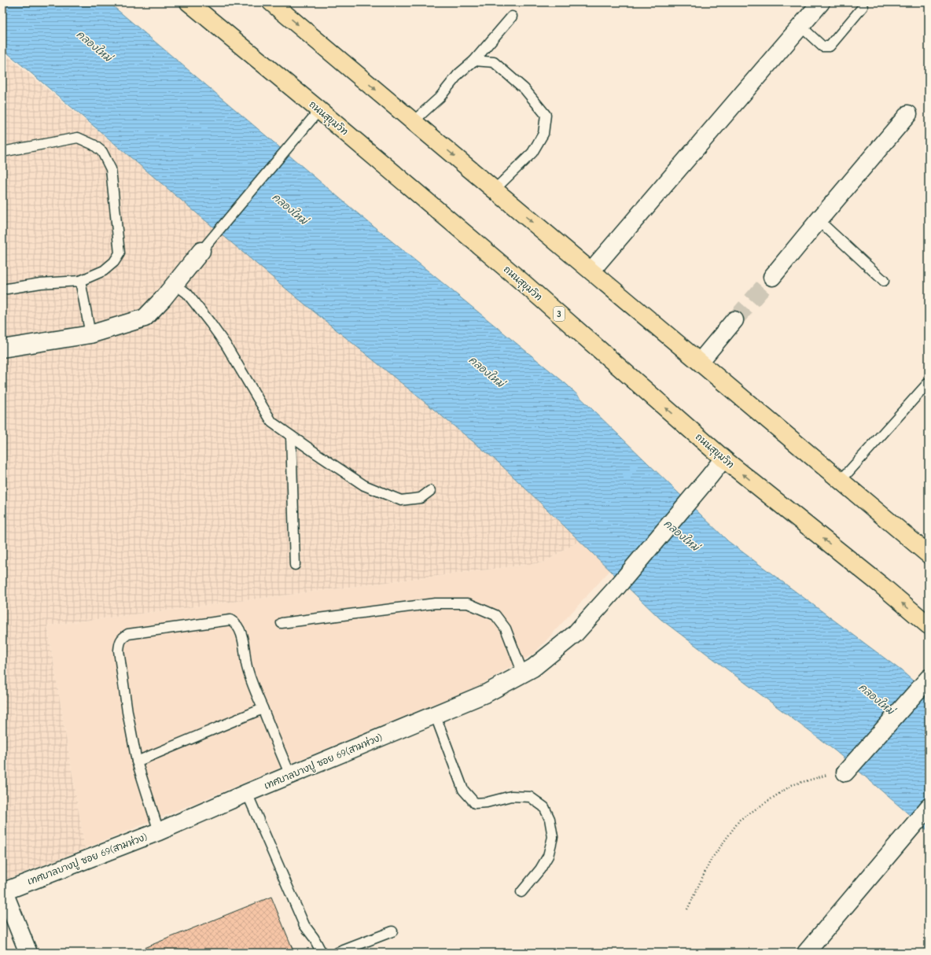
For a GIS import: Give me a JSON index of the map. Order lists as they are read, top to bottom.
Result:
{
  "streets": {
    "highway": ["ถนนสุขุมวิท", "3"],
    "street": ["เทศบาลบางปู ซอย 69(สามห่วง)"]
  },
  "crossings": [
    ["ถนนสุขุมวิท", "เทศบาลบางปู ซอย 69(สามห่วง)"]
  ],
  "water": ["คลองใหม่"]
}
